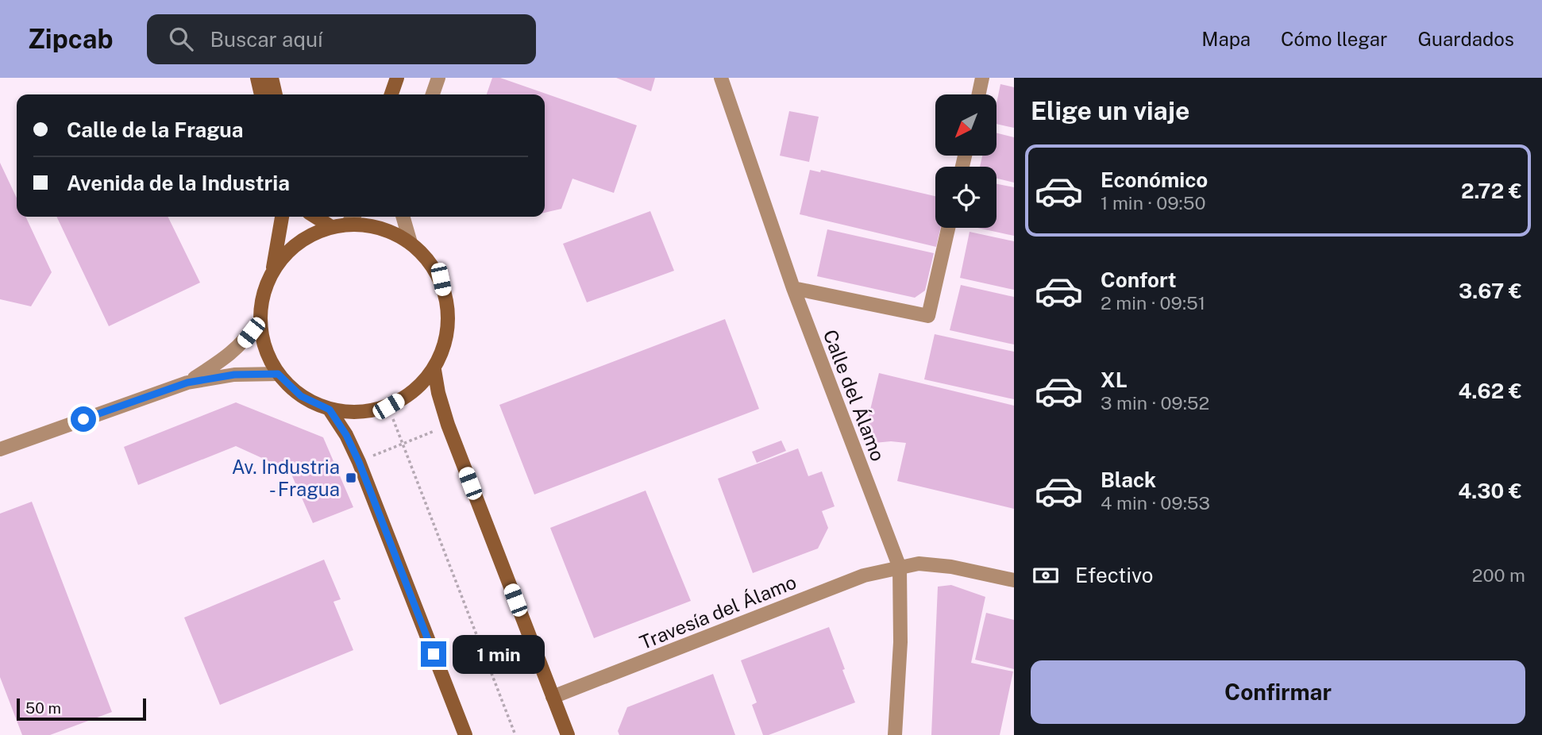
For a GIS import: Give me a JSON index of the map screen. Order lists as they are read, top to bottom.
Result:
{
  "streets": {
    "street": ["Calle del Álamo", "Travesía del Álamo"]
  },
  "crossings": [
    ["Calle del Álamo", "Travesía del Álamo"]
  ],
  "places": {
    "transit": ["Av. Industria - Fragua"]
  },
  "scale_bar": "50 m",
  "north": "bottom left",
  "page": {
    "header": "Zipcab",
    "search": "Buscar aquí",
    "nav": ["Mapa", "Cómo llegar", "Guardados"],
    "heading": "Elige un viaje",
    "banner": ["Calle de la Fragua", "Avenida de la Industria"],
    "list": [
      {
        "name": "Económico",
        "note": "1 min · 09:50",
        "value": "2.72 €"
      },
      {
        "name": "Confort",
        "note": "2 min · 09:51",
        "value": "3.67 €"
      },
      {
        "name": "XL",
        "note": "3 min · 09:52",
        "value": "4.62 €"
      },
      {
        "name": "Black",
        "note": "4 min · 09:53",
        "value": "4.30 €"
      }
    ],
    "pay": ["Efectivo", "200 m"],
    "bubble": "1 min",
    "buttons": "Confirmar",
    "scale": "50 m"
  }
}
